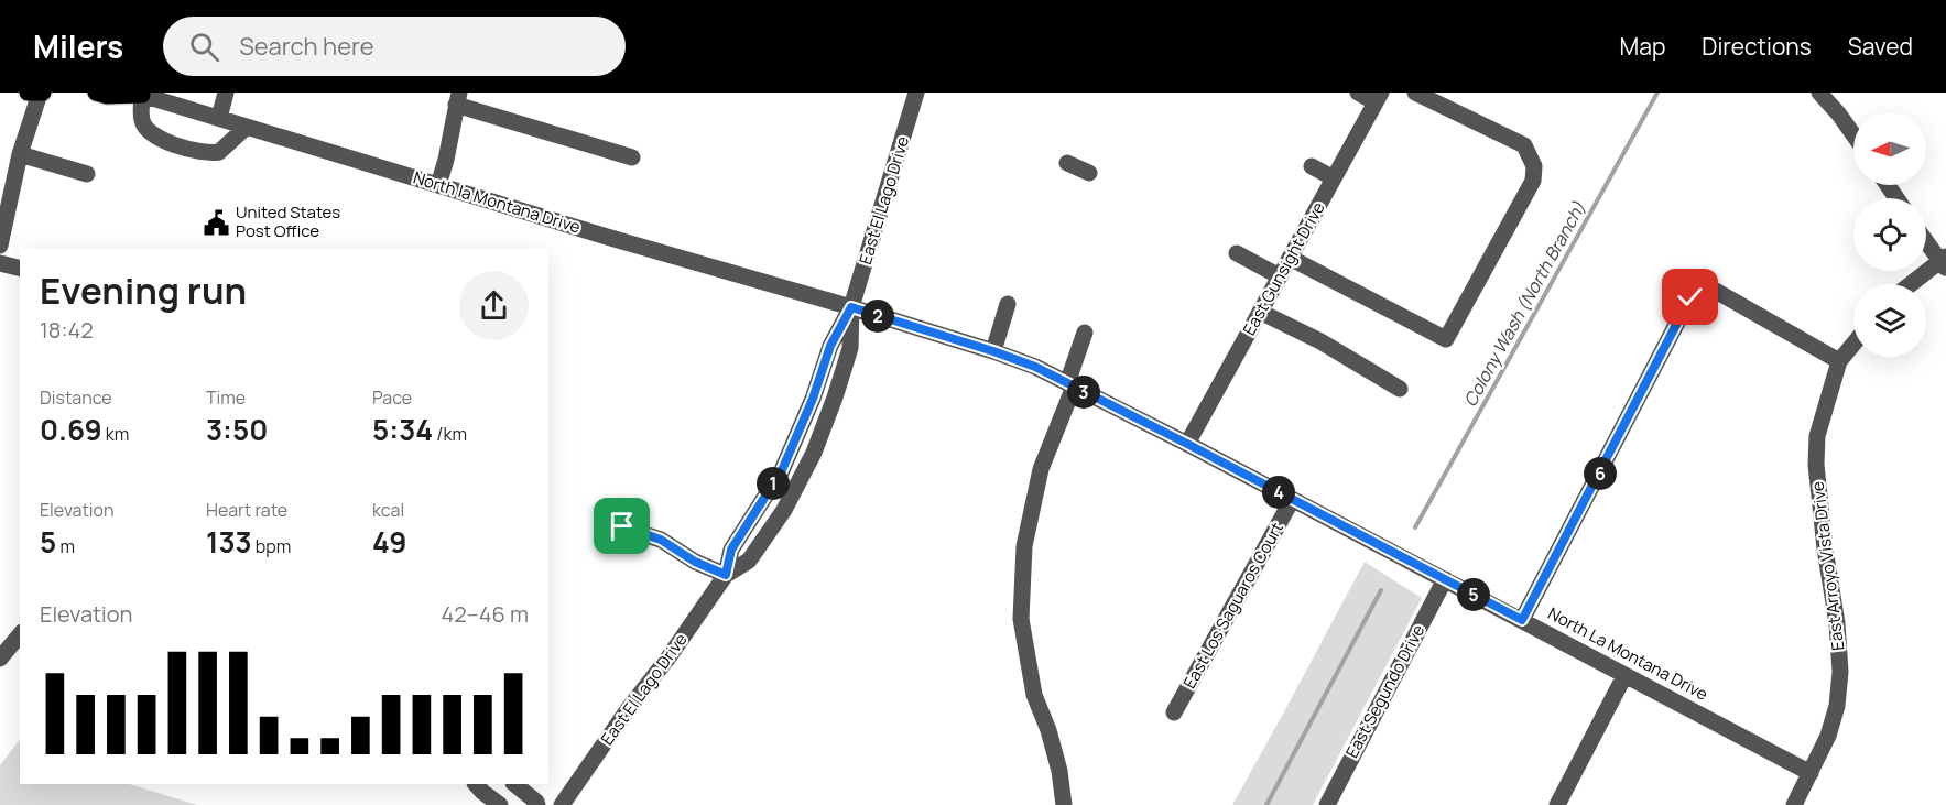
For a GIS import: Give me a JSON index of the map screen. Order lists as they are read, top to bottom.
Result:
{
  "streets": {
    "street": [
      "East El Lago Drive",
      "North la Montana Drive",
      "East Gunsight Drive",
      "East Arroyo Vista Drive",
      "East Los Saguaros Court",
      "North La Montana Drive",
      "East Segundo Drive"
    ]
  },
  "crossings": [
    ["East El Lago Drive", "North la Montana Drive"],
    ["East El Lago Drive", "North La Montana Drive"],
    ["North la Montana Drive", "North La Montana Drive"],
    ["East Gunsight Drive", "North La Montana Drive"],
    ["East Arroyo Vista Drive", "North La Montana Drive"],
    ["East Los Saguaros Court", "North La Montana Drive"],
    ["North La Montana Drive", "East Segundo Drive"]
  ],
  "water": ["Colony Wash (North Branch)"],
  "places": {
    "public building": ["United States Post Office"]
  },
  "north": "left",
  "page": {
    "header": "Milers",
    "search": "Search here",
    "nav": ["Map", "Directions", "Saved"],
    "heading": ["Evening run", "18:42"],
    "pins": [
      "2",
      "3",
      "6",
      "1",
      "4",
      "5"
    ],
    "stats": [
      ["Distance", "0.69 km"],
      ["Time", "3:50"],
      ["Pace", "5:34 /km"],
      ["Elevation", "5 m"],
      ["Heart rate", "133 bpm"],
      ["kcal", "49"]
    ],
    "chart": ["Elevation", "42–46 m"]
  }
}
